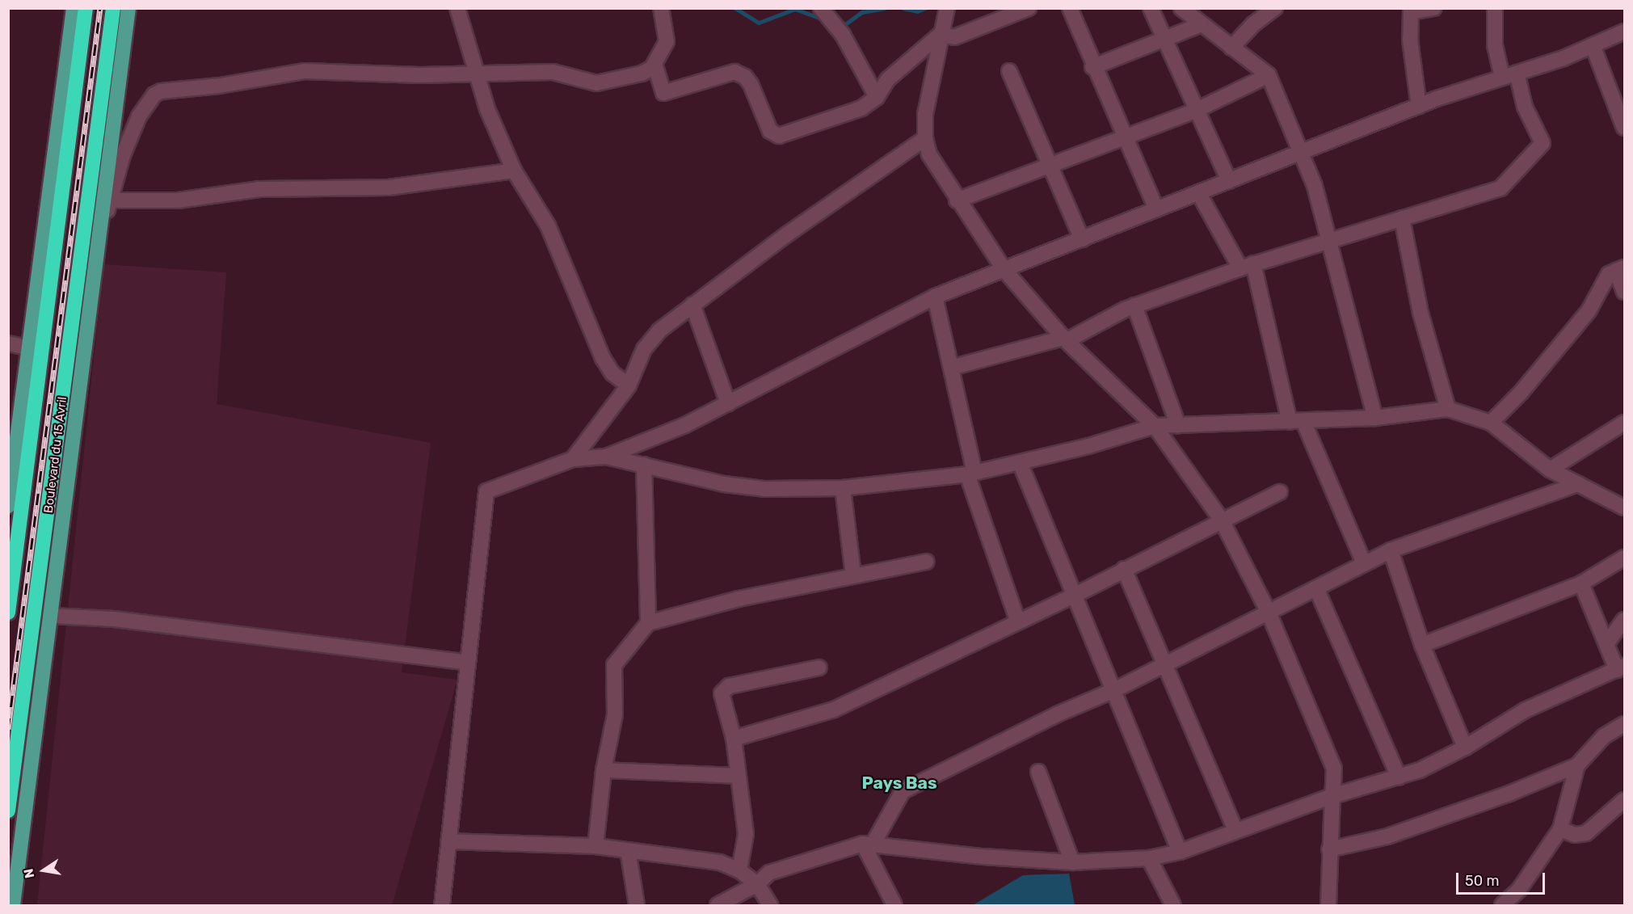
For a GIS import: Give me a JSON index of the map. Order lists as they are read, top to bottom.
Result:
{
  "streets": {
    "highway": ["Boulevard du 15 Avril"]
  },
  "districts": ["Pays Bas"],
  "scale_bar": "50 m",
  "north": "left"
}
